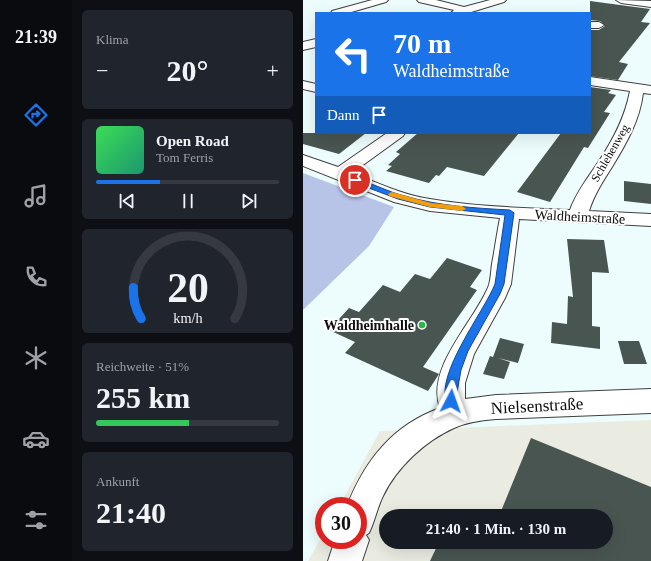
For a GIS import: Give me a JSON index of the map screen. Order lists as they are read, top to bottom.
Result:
{
  "streets": {
    "street": ["Schlehenweg", "Waldheimstraße", "Nielsenstraße"]
  },
  "crossings": [
    ["Schlehenweg", "Waldheimstraße"]
  ],
  "places": ["Waldheimhalle"],
  "page": {
    "tabs": "21:39",
    "tile": [
      "Klima",
      ["Reichweite · 51%", "255 km"],
      ["Ankunft", "21:40"]
    ],
    "turn": ["70 m", "Waldheimstraße"],
    "heat": ["−", "20°", "+"],
    "then": "Dann",
    "song": ["Open Road", "Tom Ferris"],
    "limit": "30",
    "trip": "21:40 · 1 Min. · 130 m",
    "gauge": ["20", "km/h"]
  }
}
